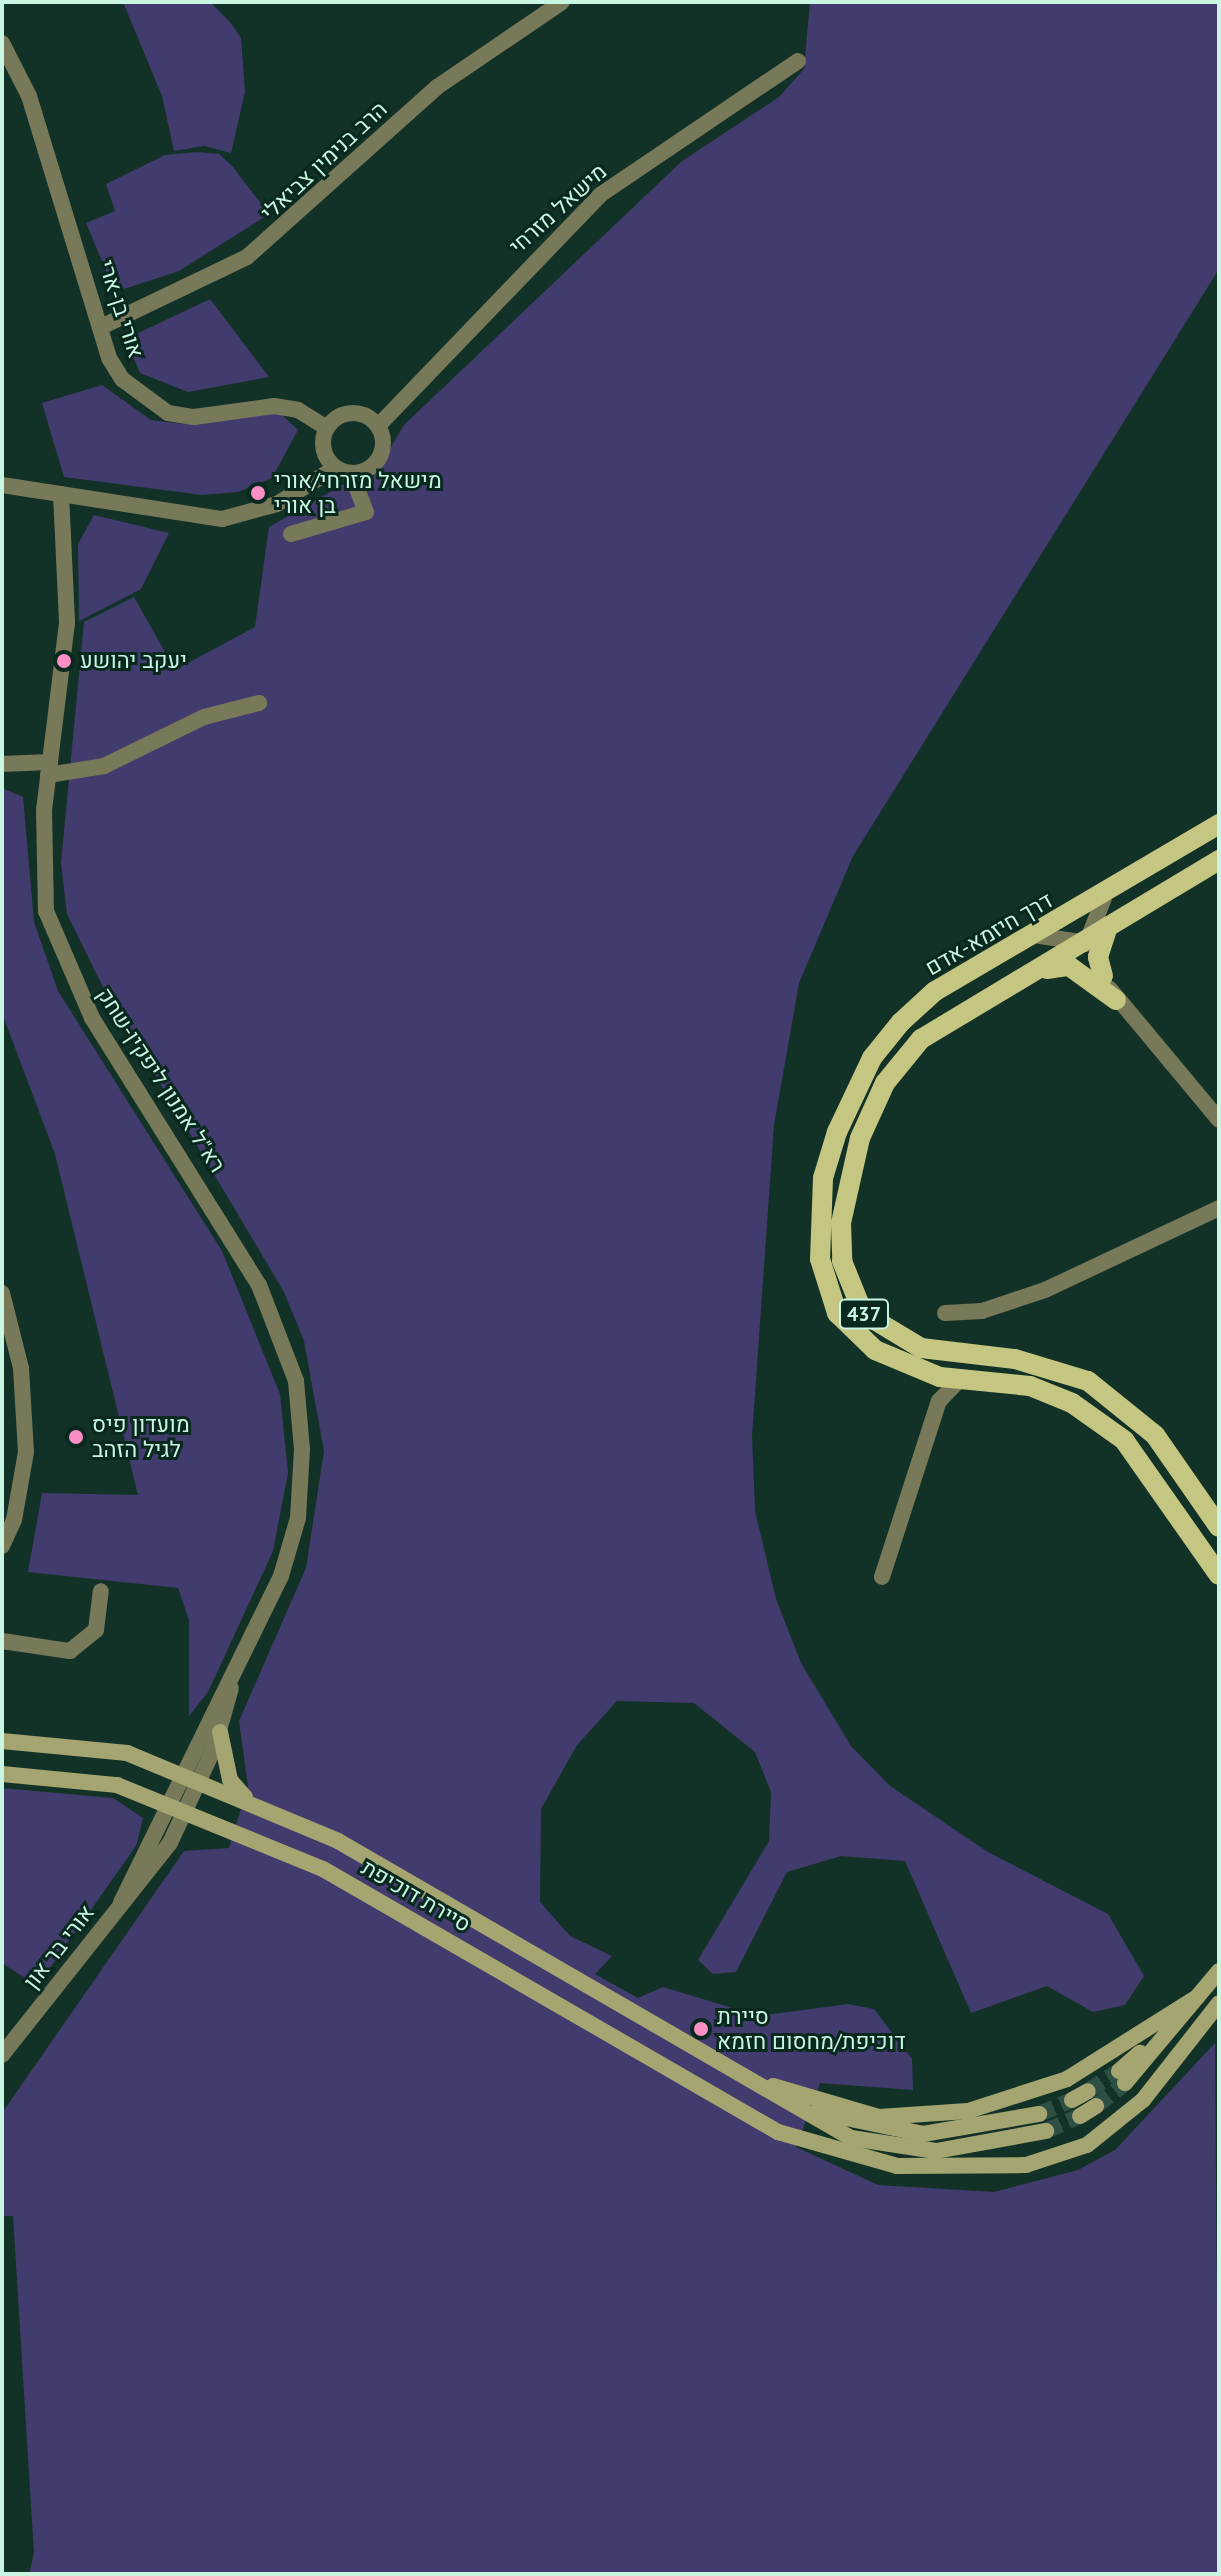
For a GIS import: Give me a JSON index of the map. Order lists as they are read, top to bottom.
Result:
{
  "streets": {
    "main road": ["דרך חיזמא-אדם", "437", "סיירת דוכיפת"],
    "street": [
      "הרב בנימין צביאלי",
      "מישאל מזרחי",
      "אורי בן-ארי",
      "רא\"ל אמנון ליפקין-שחק",
      "אורי בר און"
    ]
  },
  "crossings": [
    ["הרב בנימין צביאלי", "אורי בן-ארי"],
    ["מישאל מזרחי", "אורי בן-ארי"],
    ["רא\"ל אמנון ליפקין-שחק", "סיירת דוכיפת"],
    ["רא\"ל אמנון ליפקין-שחק", "אורי בר און"],
    ["סיירת דוכיפת", "אורי בר און"]
  ],
  "places": [
    "מישאל מזרחי/אורי בן אורי",
    "יעקב יהושע",
    "מועדון פיס לגיל הזהב",
    "סיירת דוכיפת/מחסום חזמא"
  ]
}
